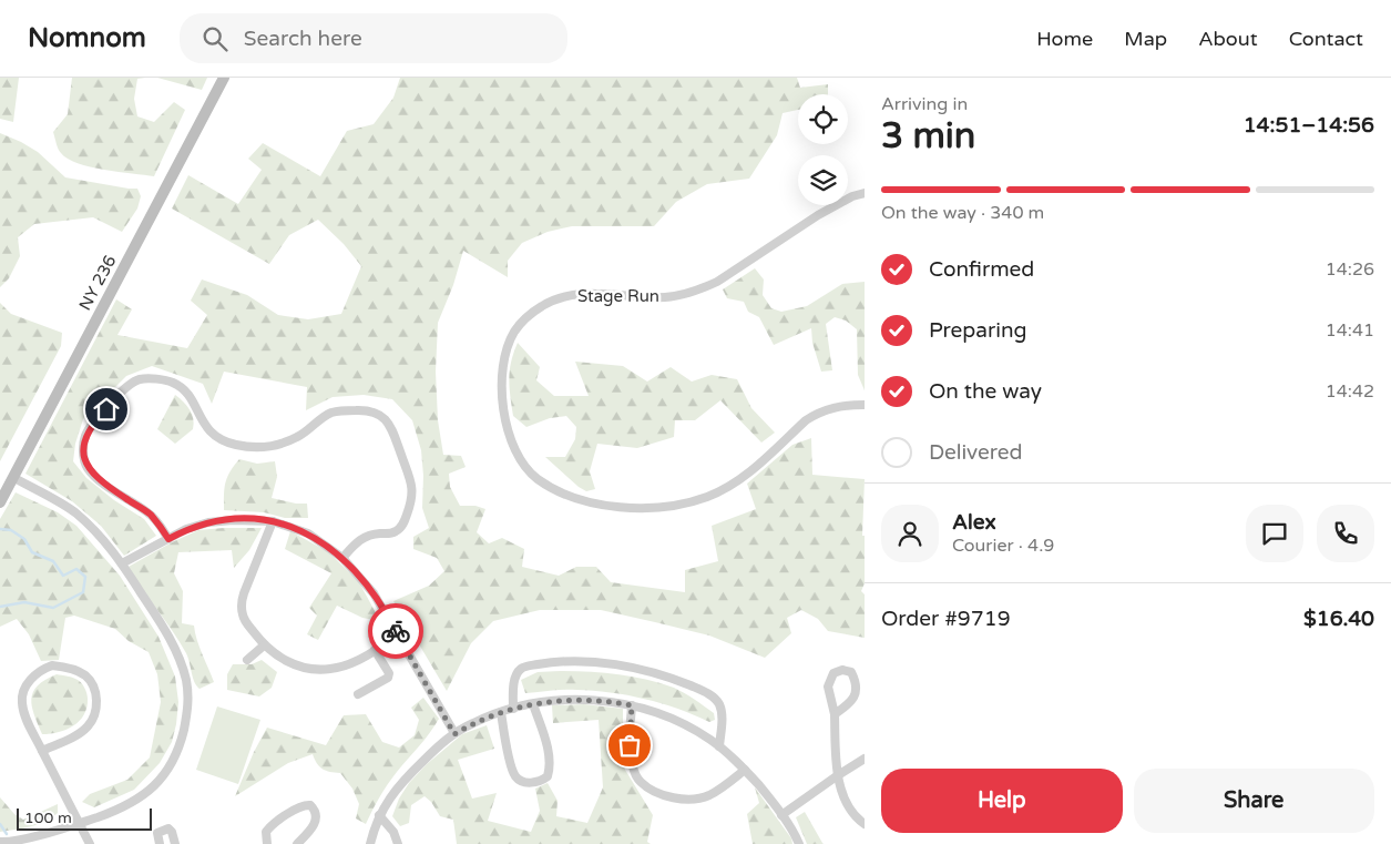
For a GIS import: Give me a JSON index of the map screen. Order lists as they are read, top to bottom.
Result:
{
  "streets": {
    "main road": ["NY 236"],
    "street": ["Stage Run"]
  },
  "scale_bar": "100 m",
  "page": {
    "header": "Nomnom",
    "search": "Search here",
    "nav": [
      "Home",
      "Map",
      "About",
      "Contact"
    ],
    "heading": ["3 min", "Arriving in", "14:51–14:56"],
    "panel": [
      "Alex",
      "Courier · 4.9",
      "Order #9719",
      "$16.40"
    ],
    "bar": "On the way · 340 m",
    "list": [
      ["Confirmed", "14:26"],
      ["Preparing", "14:41"],
      ["On the way", "14:42"],
      "Delivered"
    ],
    "buttons": ["Help", "Share"],
    "scale": "100 m"
  }
}
